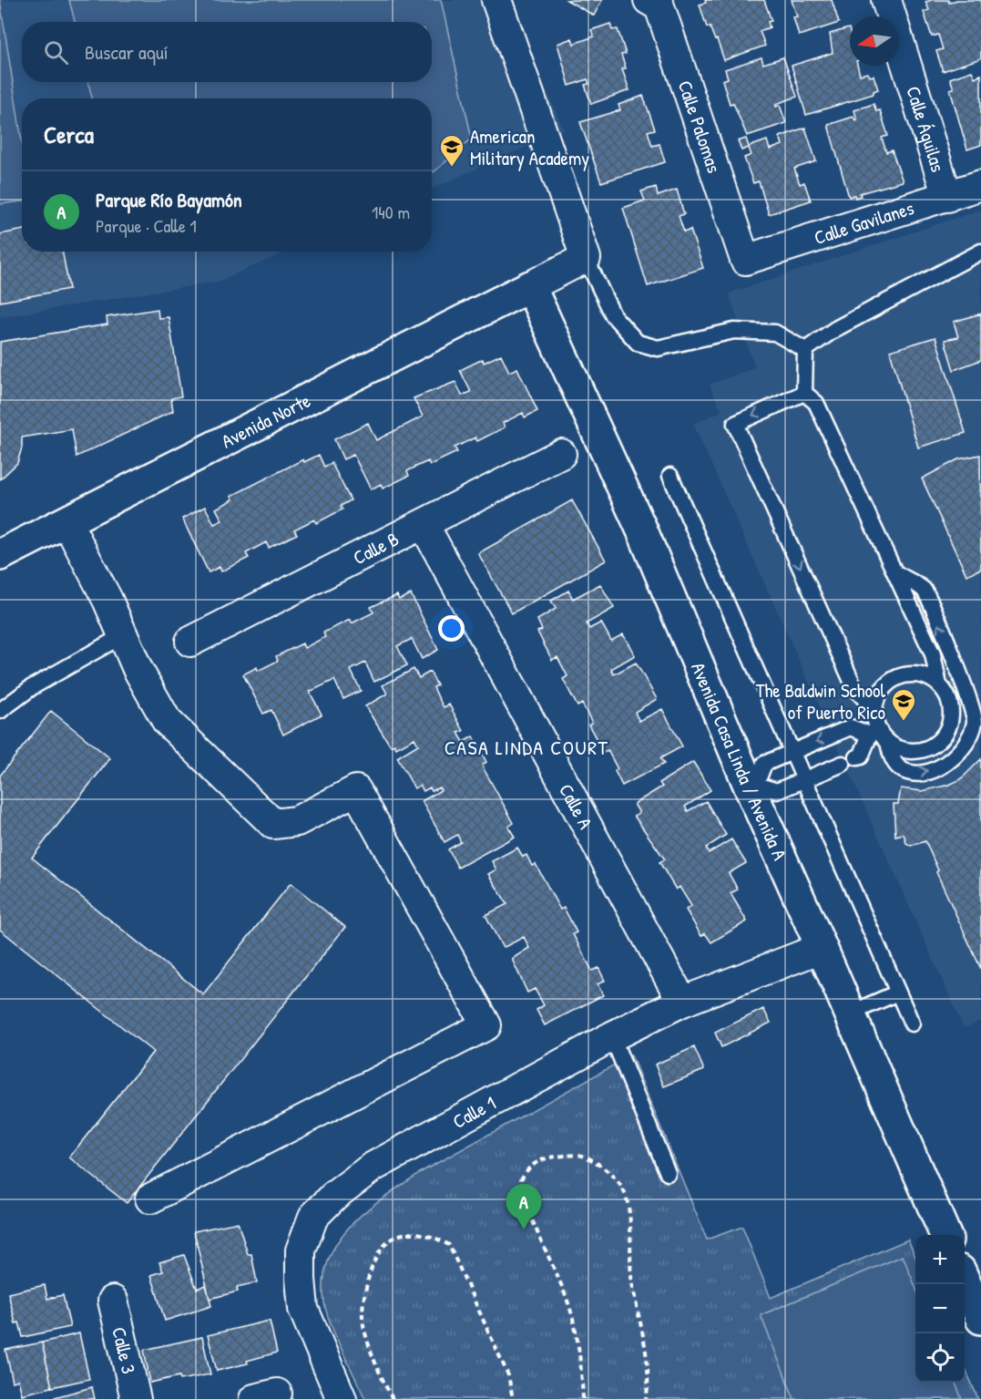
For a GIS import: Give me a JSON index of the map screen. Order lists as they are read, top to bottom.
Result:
{
  "streets": {
    "street": [
      "Calle Palomas",
      "Calle Águilas",
      "Calle Gavilanes",
      "Avenida Norte",
      "Calle B",
      "Avenida Casa Linda / Avenida A",
      "Calle A",
      "Calle 1",
      "Calle 3"
    ]
  },
  "crossings": [
    ["Calle Palomas", "Calle Gavilanes"],
    ["Calle Águilas", "Calle Gavilanes"],
    ["Avenida Norte", "Avenida Casa Linda / Avenida A"],
    ["Calle B", "Calle A"],
    ["Avenida Casa Linda / Avenida A", "Calle 1"],
    ["Calle A", "Calle 1"]
  ],
  "districts": ["CASA LINDA COURT"],
  "places": {
    "school or university": ["American Military Academy", "The Baldwin School of Puerto Rico"]
  },
  "north": "left",
  "page": {
    "search": "Buscar aquí",
    "heading": "Cerca",
    "list": [
      {
        "mark": "A",
        "name": "Parque Río Bayamón",
        "note": "Parque · Calle 1",
        "value": "140 m"
      }
    ],
    "pins": "A",
    "map_buttons": ["+", "−"]
  }
}
